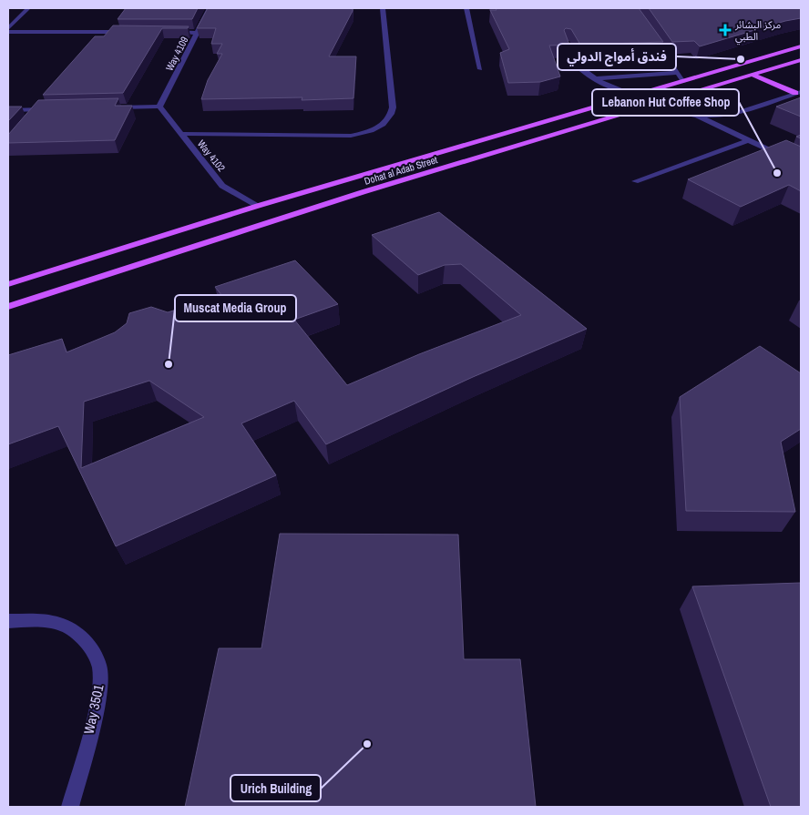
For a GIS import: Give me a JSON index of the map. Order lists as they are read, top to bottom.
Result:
{
  "streets": {
    "main road": ["Dohat al Adab Street"],
    "street": ["Way 4109", "Way 4102", "Way 3501"]
  },
  "crossings": [
    ["Way 4109", "Way 4102"],
    ["Way 4102", "Dohat al Adab Street"]
  ],
  "places": {
    "health": ["مركز البشائر الطبي"],
    "other": [
      "فندق أمواج الدولي",
      "Lebanon Hut Coffee Shop",
      "Muscat Media Group",
      "Urich Building"
    ]
  }
}
